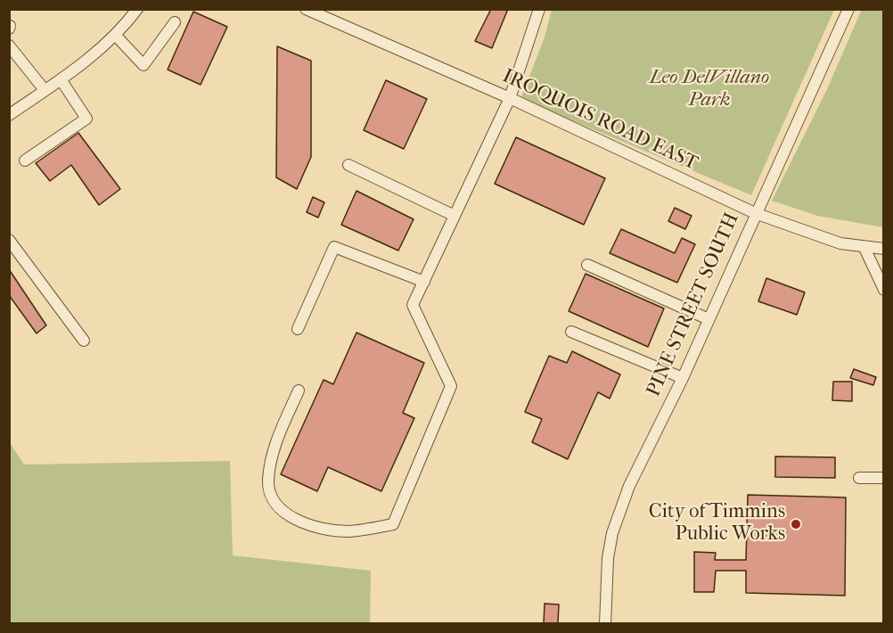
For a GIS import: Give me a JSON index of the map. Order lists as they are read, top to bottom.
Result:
{
  "streets": {
    "street": ["IROQUOIS ROAD EAST", "PINE STREET SOUTH"]
  },
  "crossings": [
    ["IROQUOIS ROAD EAST", "PINE STREET SOUTH"]
  ],
  "parks": ["Leo DelVillano Park"],
  "places": ["City of Timmins Public Works"]
}
